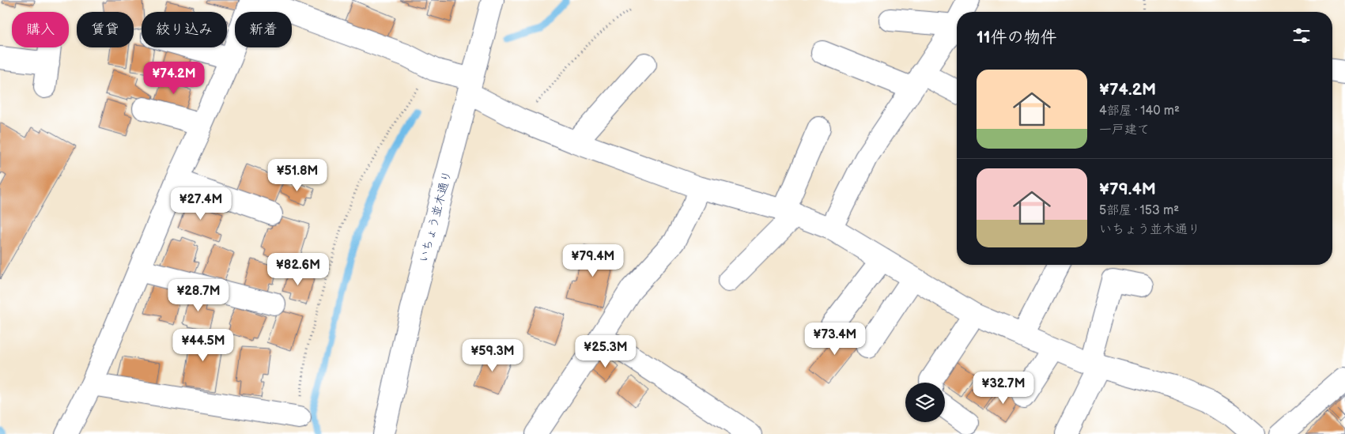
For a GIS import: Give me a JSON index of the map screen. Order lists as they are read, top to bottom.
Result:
{
  "streets": {
    "street": ["いちょう並木通り"]
  },
  "page": {
    "chip": [
      "購入",
      "賃貸",
      "絞り込み",
      "新着"
    ],
    "heading": "11件の物件",
    "list": [
      {
        "name": "¥74.2M",
        "note": "4部屋 · 140 m² · 一戸建て"
      },
      {
        "name": "¥79.4M",
        "note": "5部屋 · 153 m² · いちょう並木通り"
      }
    ],
    "price": [
      "¥74.2M",
      "¥51.8M",
      "¥27.4M",
      "¥79.4M",
      "¥82.6M",
      "¥28.7M",
      "¥73.4M",
      "¥44.5M",
      "¥25.3M",
      "¥59.3M",
      "¥32.7M"
    ]
  }
}
